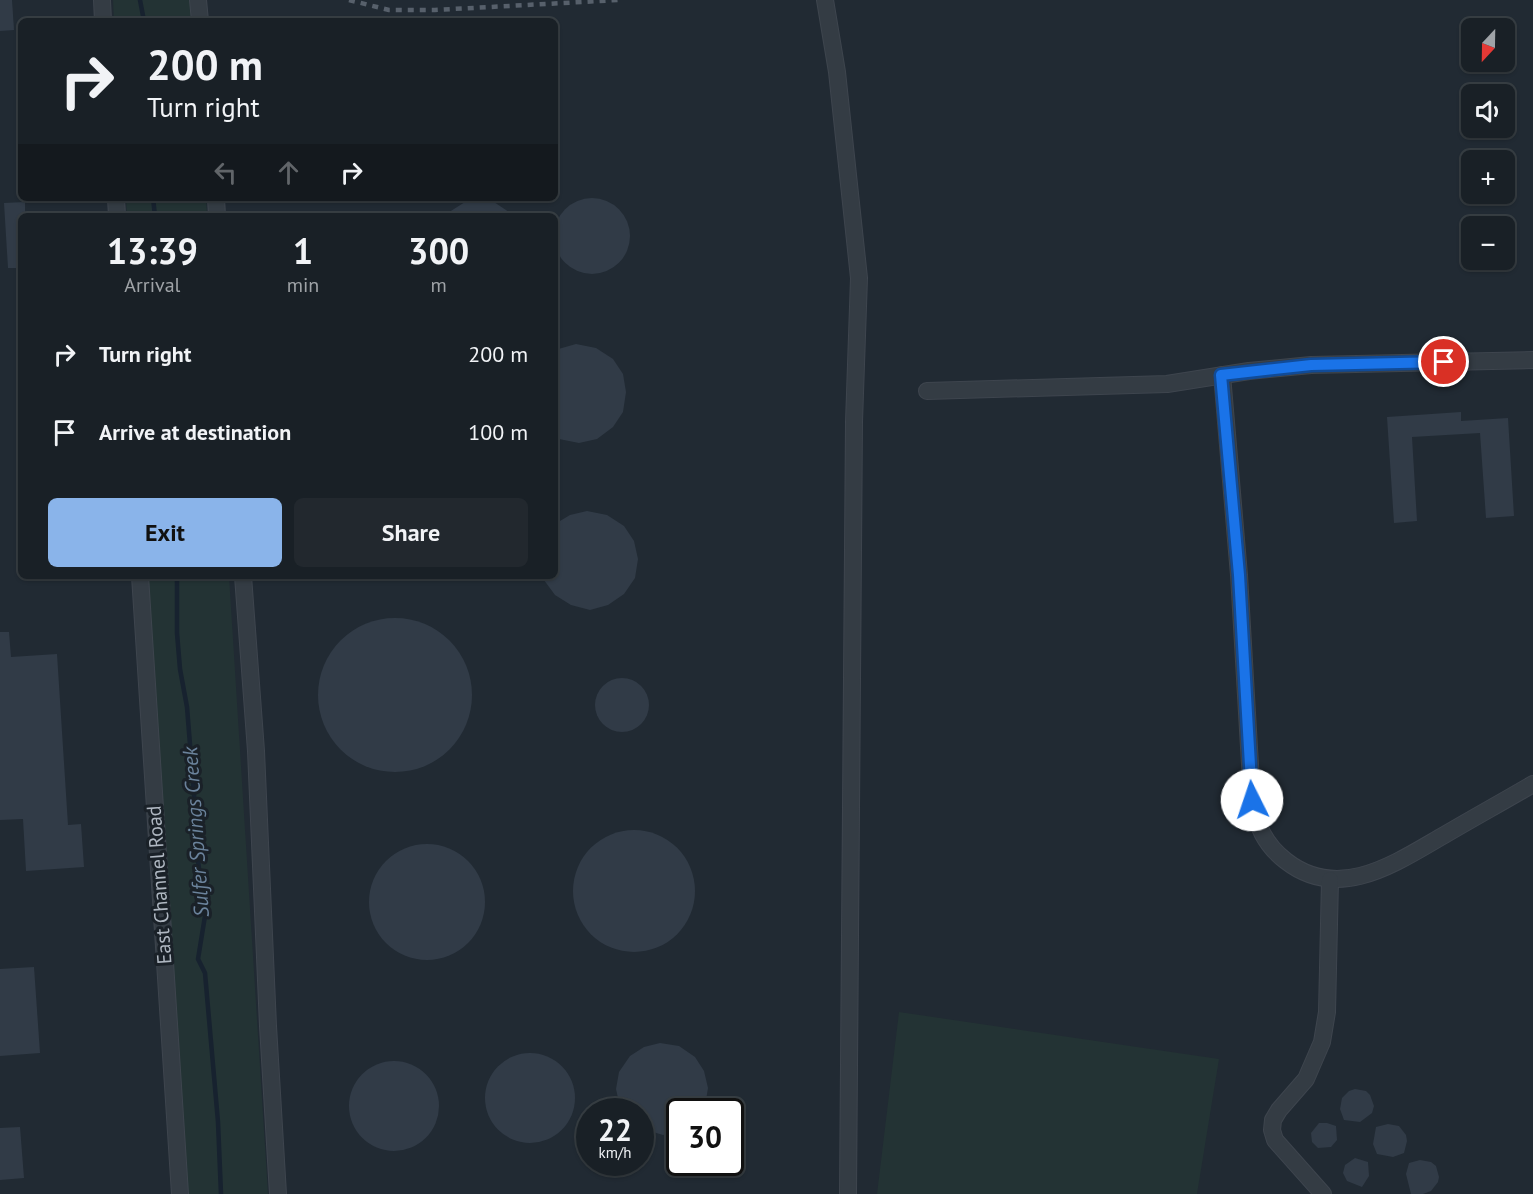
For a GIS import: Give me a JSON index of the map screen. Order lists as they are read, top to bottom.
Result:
{
  "streets": {
    "street": ["East Channel Road"]
  },
  "water": ["Sulfer Springs Creek"],
  "north": "bottom",
  "page": {
    "map_buttons": ["+", "−"],
    "turn": ["200 m", "Turn right"],
    "eta": [
      "13:39",
      "Arrival",
      "1",
      "min",
      "300",
      "m"
    ],
    "list": [
      {
        "name": "Turn right",
        "value": "200 m"
      },
      {
        "name": "Arrive at destination",
        "value": "100 m"
      }
    ],
    "buttons": ["Exit", "Share"],
    "speed": "22 km/h",
    "limit": "30"
  }
}
